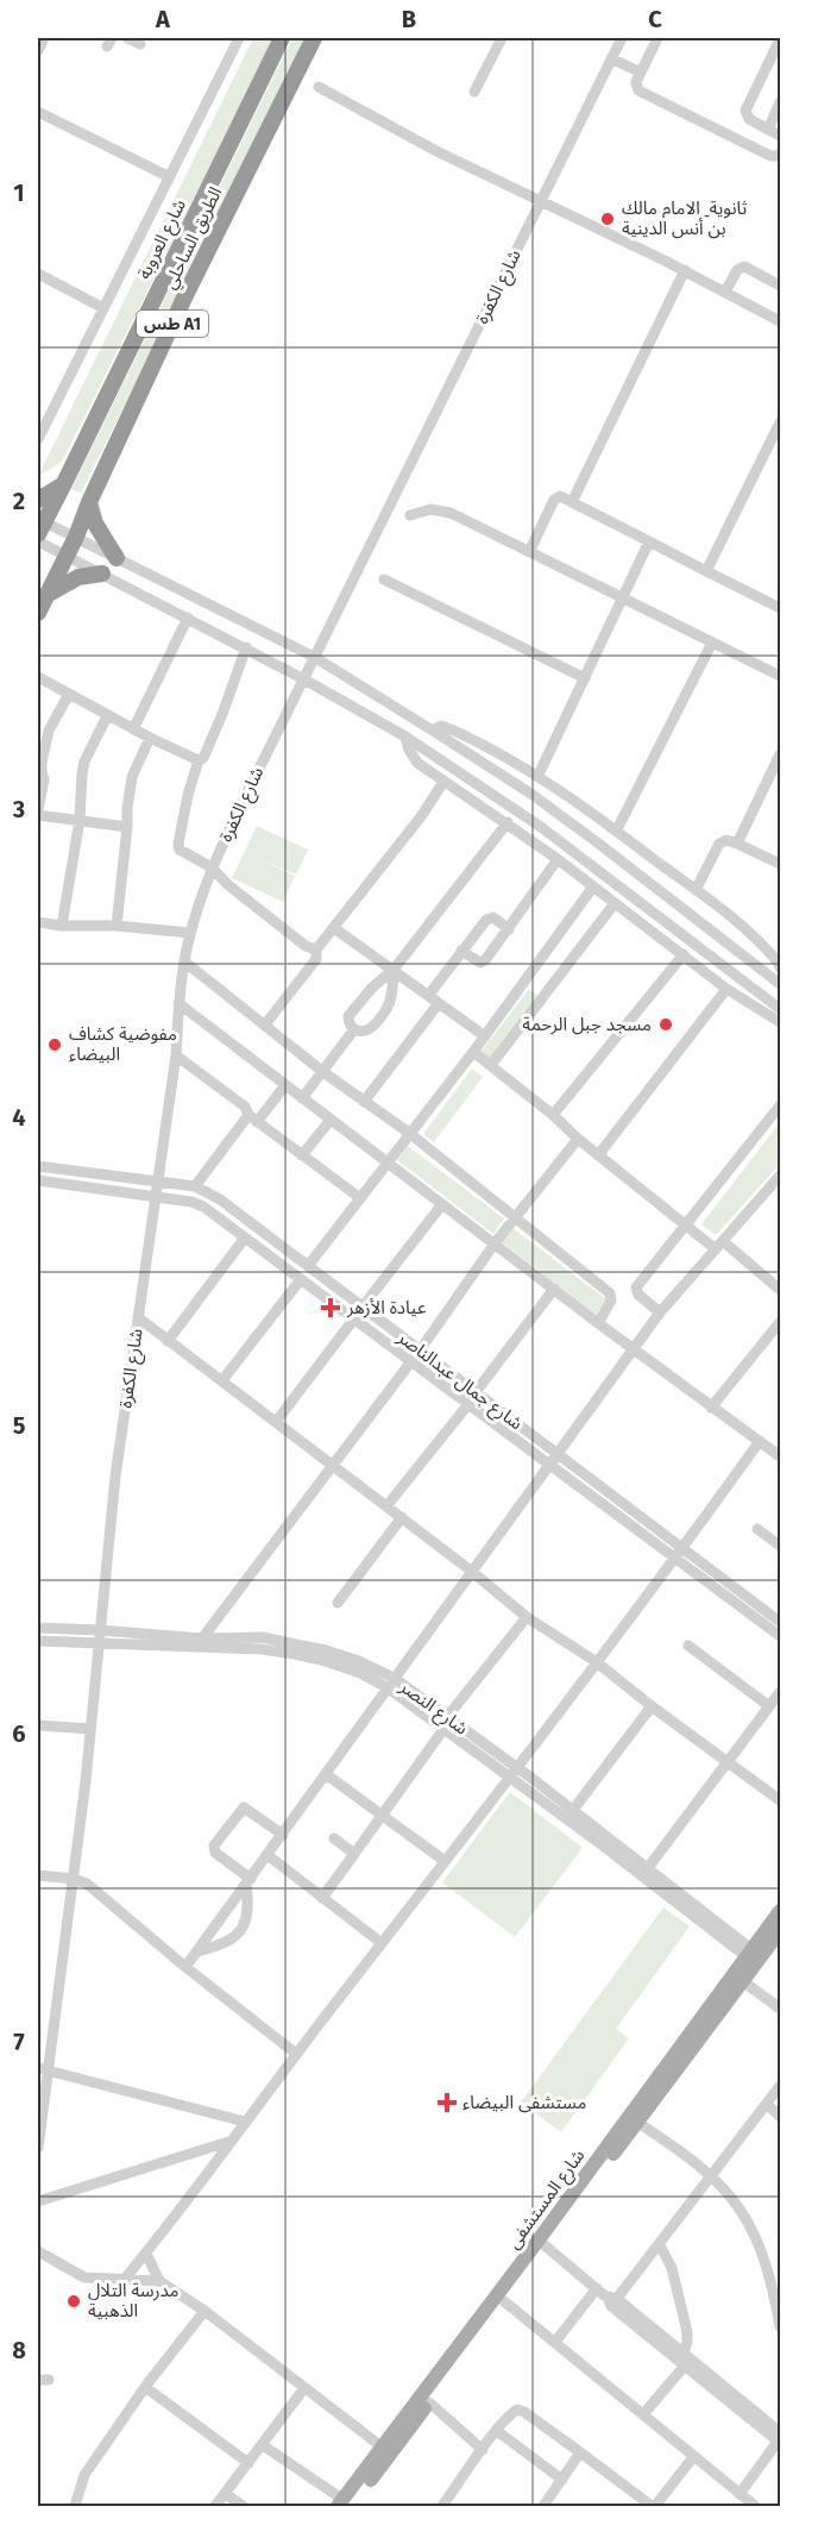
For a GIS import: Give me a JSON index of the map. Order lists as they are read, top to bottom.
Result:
{
  "streets": {
    "highway": ["الطريق الساحلي", "شارع العروبة", "طس A1"],
    "main road": ["شارع المستشفى"],
    "street": ["شارع الكفرة", "شارع جمال عبدالناصر", "شارع النصر"]
  },
  "crossings": [
    ["شارع الكفرة", "شارع جمال عبدالناصر"],
    ["شارع الكفرة", "شارع النصر"],
    ["شارع النصر", "شارع المستشفى"]
  ],
  "places": {
    "other": [
      "ثانوية_الامام مالك بن أنس الدينية",
      "مسجد جبل الرحمة",
      "مفوضية كشاف البيضاء",
      "مدرسة التلال الذهبية"
    ],
    "health": ["عيادة الأزهر", "مستشفى البيضاء"]
  },
  "grid": {
    "columns": ["A", "B", "C"],
    "rows": [
      "1",
      "2",
      "3",
      "4",
      "5",
      "6",
      "7",
      "8"
    ]
  }
}
